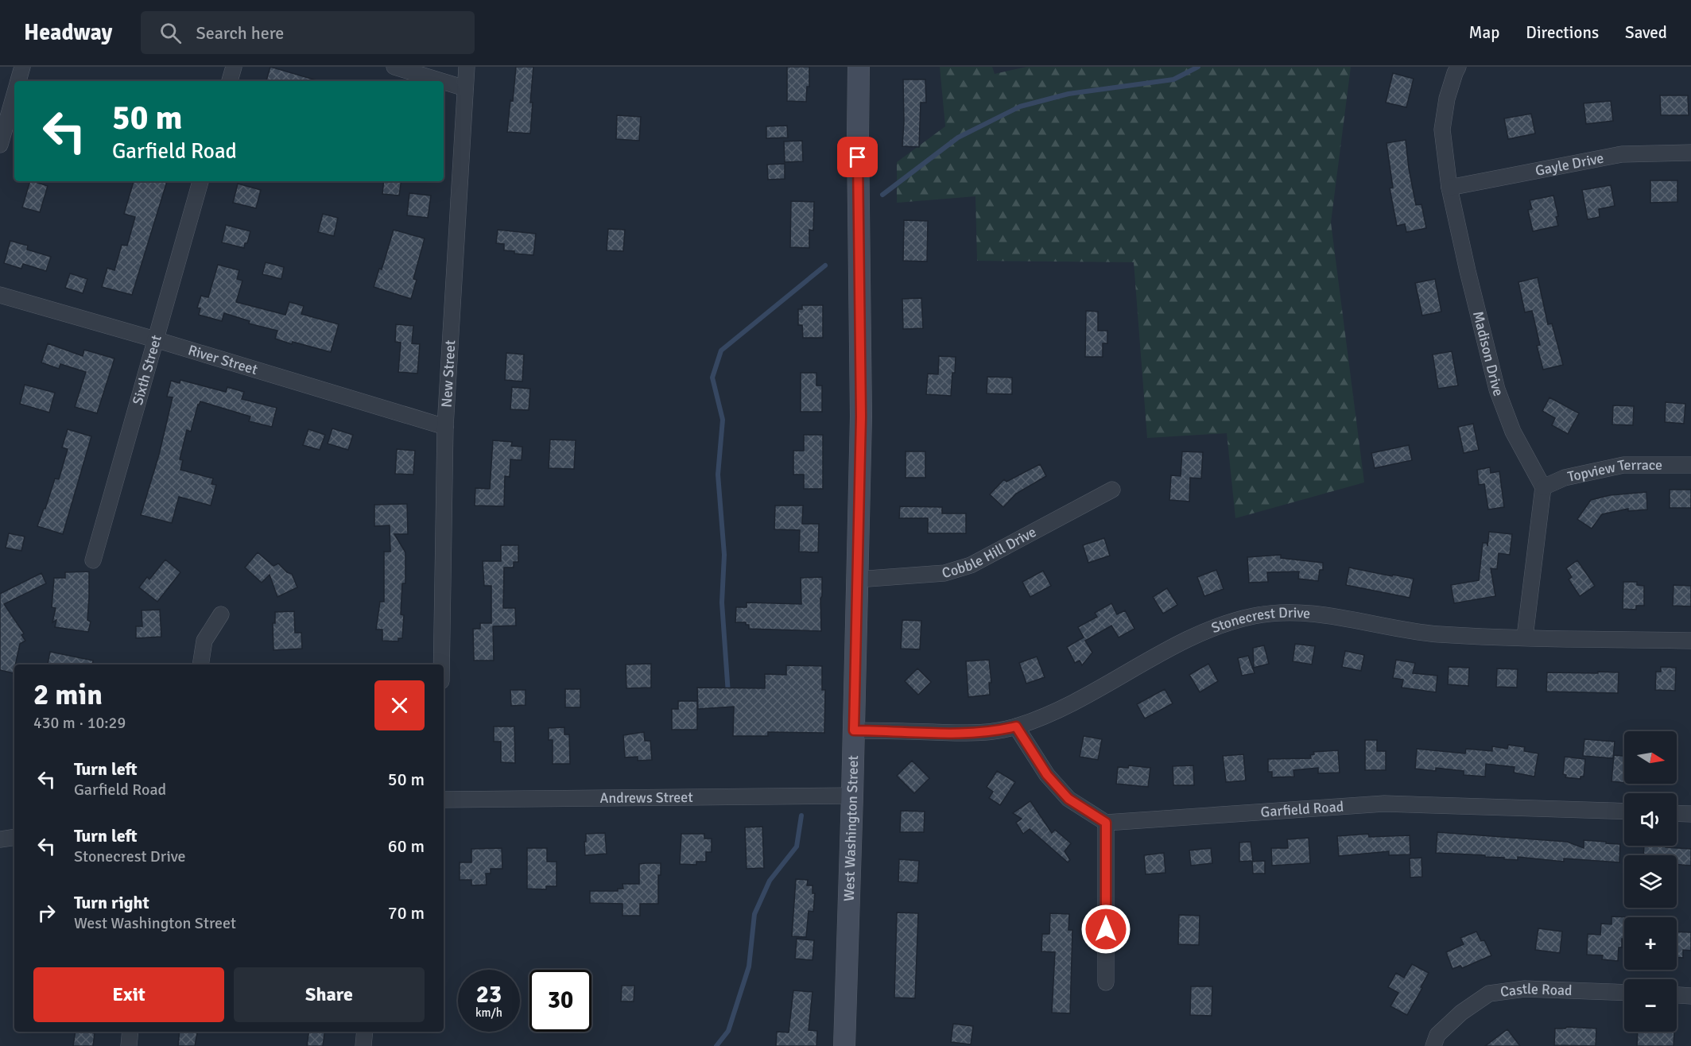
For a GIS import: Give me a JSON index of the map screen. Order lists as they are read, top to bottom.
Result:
{
  "streets": {
    "main road": ["West Washington Street"],
    "street": [
      "Gayle Drive",
      "Madison Drive",
      "River Street",
      "Sixth Street",
      "New Street",
      "Topview Terrace",
      "Cobble Hill Drive",
      "Stonecrest Drive",
      "Andrews Street",
      "Garfield Road",
      "Castle Road"
    ]
  },
  "crossings": [
    ["Gayle Drive", "Madison Drive"],
    ["Madison Drive", "Topview Terrace"],
    ["River Street", "Sixth Street"],
    ["River Street", "New Street"],
    ["Cobble Hill Drive", "West Washington Street"],
    ["Stonecrest Drive", "West Washington Street"],
    ["Andrews Street", "West Washington Street"]
  ],
  "north": "right",
  "page": {
    "header": "Headway",
    "search": "Search here",
    "nav": ["Map", "Directions", "Saved"],
    "turn": ["50 m", "Garfield Road"],
    "heading": ["2 min", "430 m · 10:29"],
    "map_buttons": ["+", "−"],
    "list": [
      {
        "name": "Turn left",
        "note": "Garfield Road",
        "value": "50 m"
      },
      {
        "name": "Turn left",
        "note": "Stonecrest Drive",
        "value": "60 m"
      },
      {
        "name": "Turn right",
        "note": "West Washington Street",
        "value": "70 m"
      }
    ],
    "buttons": ["Exit", "Share"],
    "speed": "23 km/h",
    "limit": "30"
  }
}
